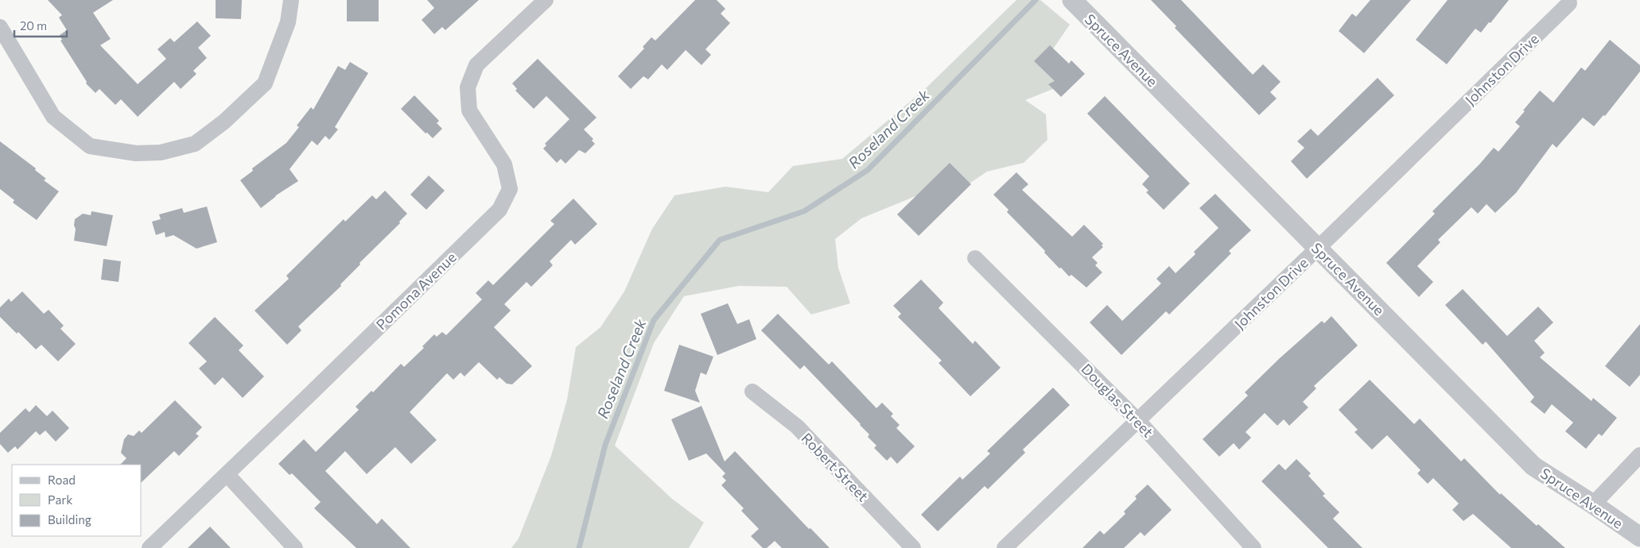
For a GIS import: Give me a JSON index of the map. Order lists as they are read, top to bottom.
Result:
{
  "streets": {
    "street": [
      "Spruce Avenue",
      "Johnston Drive",
      "Pomona Avenue",
      "Douglas Street",
      "Robert Street"
    ]
  },
  "crossings": [
    ["Spruce Avenue", "Johnston Drive"],
    ["Johnston Drive", "Douglas Street"]
  ],
  "water": ["Roseland Creek"],
  "legend": ["Road", "Park", "Building"],
  "scale_bar": "20 m"
}
